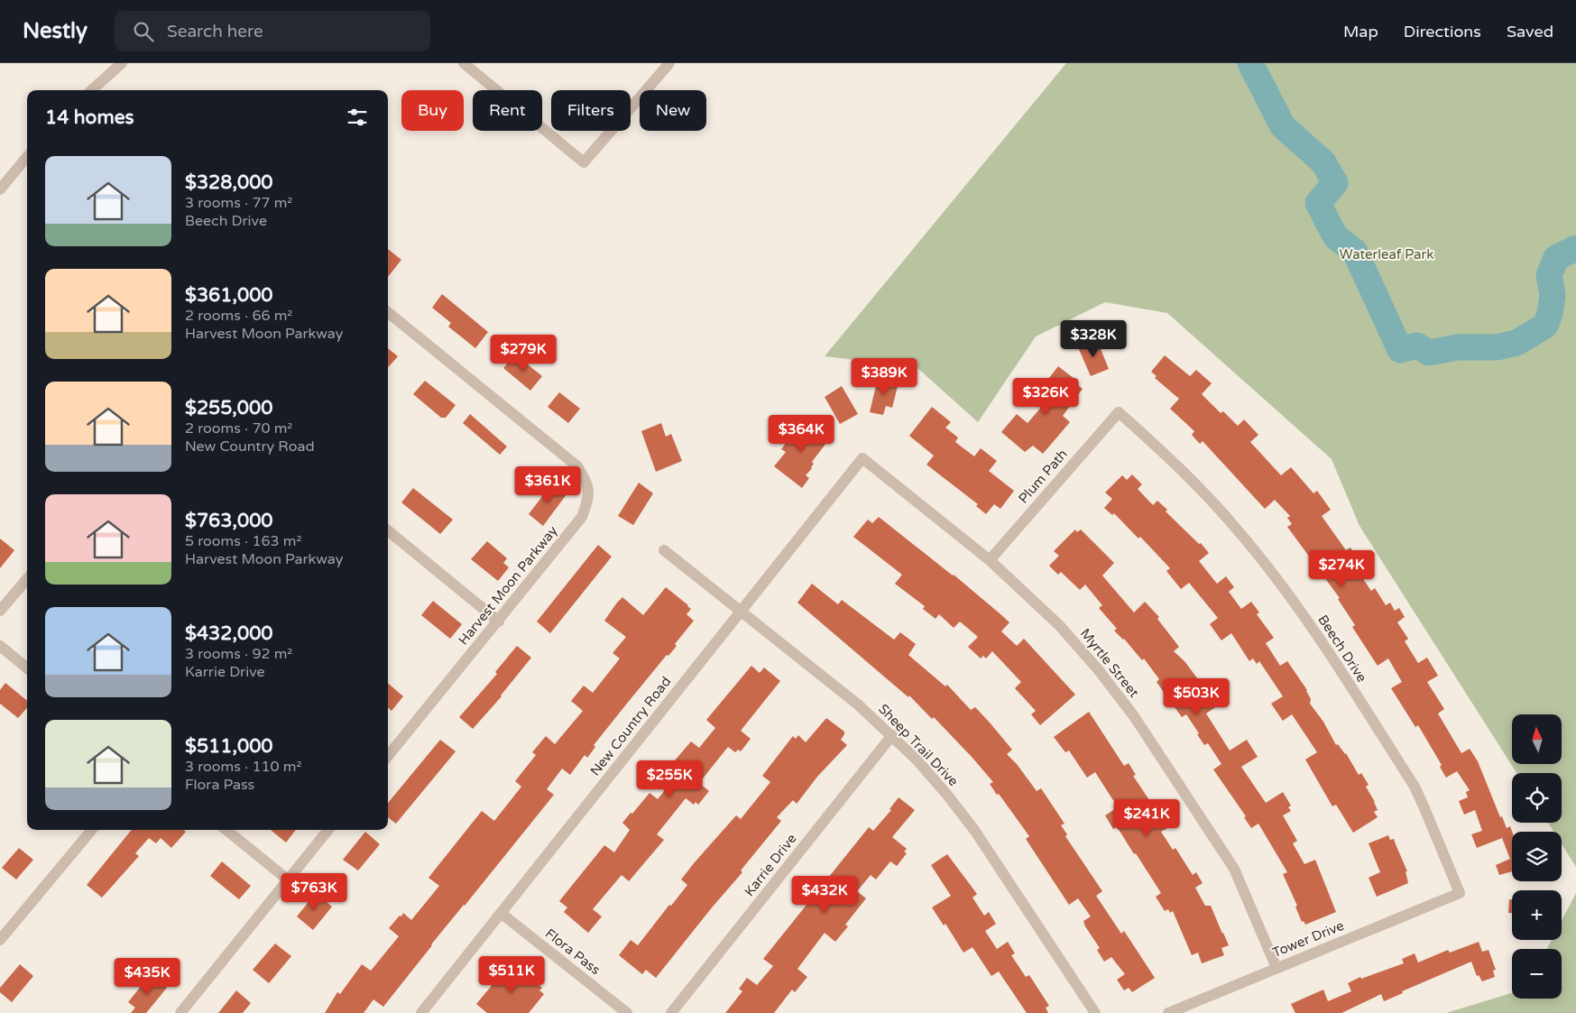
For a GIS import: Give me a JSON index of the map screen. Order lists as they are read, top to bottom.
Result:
{
  "streets": {
    "street": [
      "Plum Path",
      "Harvest Moon Parkway",
      "Beech Drive",
      "Myrtle Street",
      "New Country Road",
      "Sheep Trail Drive",
      "Karrie Drive",
      "Tower Drive",
      "Flora Pass"
    ]
  },
  "crossings": [
    ["Plum Path", "Beech Drive"],
    ["Plum Path", "Myrtle Street"],
    ["Beech Drive", "Tower Drive"],
    ["Myrtle Street", "New Country Road"],
    ["Myrtle Street", "Tower Drive"],
    ["New Country Road", "Sheep Trail Drive"],
    ["New Country Road", "Flora Pass"],
    ["Sheep Trail Drive", "Karrie Drive"]
  ],
  "parks": ["Waterleaf Park"],
  "north": "top",
  "page": {
    "header": "Nestly",
    "search": "Search here",
    "nav": ["Map", "Directions", "Saved"],
    "chip": [
      "Buy",
      "Rent",
      "Filters",
      "New"
    ],
    "heading": "14 homes",
    "list": [
      {
        "name": "$328,000",
        "note": "3 rooms · 77 m² · Beech Drive"
      },
      {
        "name": "$361,000",
        "note": "2 rooms · 66 m² · Harvest Moon Parkway"
      },
      {
        "name": "$255,000",
        "note": "2 rooms · 70 m² · New Country Road"
      },
      {
        "name": "$763,000",
        "note": "5 rooms · 163 m² · Harvest Moon Parkway"
      },
      {
        "name": "$432,000",
        "note": "3 rooms · 92 m² · Karrie Drive"
      },
      {
        "name": "$511,000",
        "note": "3 rooms · 110 m² · Flora Pass"
      }
    ],
    "price": [
      "$328K",
      "$279K",
      "$389K",
      "$326K",
      "$364K",
      "$361K",
      "$274K",
      "$503K",
      "$255K",
      "$241K",
      "$763K",
      "$432K",
      "$511K",
      "$435K"
    ],
    "map_buttons": ["+", "−"]
  }
}
